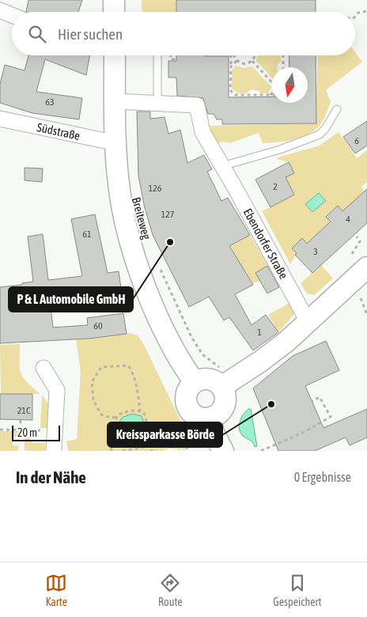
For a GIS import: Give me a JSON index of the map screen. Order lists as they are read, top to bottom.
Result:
{
  "streets": {
    "street": ["Südstraße", "Breiteweg", "Ebendorfer Straße"]
  },
  "crossings": [
    ["Südstraße", "Breiteweg"]
  ],
  "places": ["P & L Automobile GmbH", "Kreissparkasse Börde"],
  "house_numbers": [
    "63",
    "6",
    "2",
    "126",
    "127",
    "4",
    "61",
    "3",
    "60",
    "1",
    "21C"
  ],
  "scale_bar": "20 m",
  "north": "bottom",
  "page": {
    "search": "Hier suchen",
    "scale": "20 m",
    "heading": ["In der Nähe", "0 Ergebnisse"],
    "nav": ["Karte", "Route", "Gespeichert"]
  }
}
